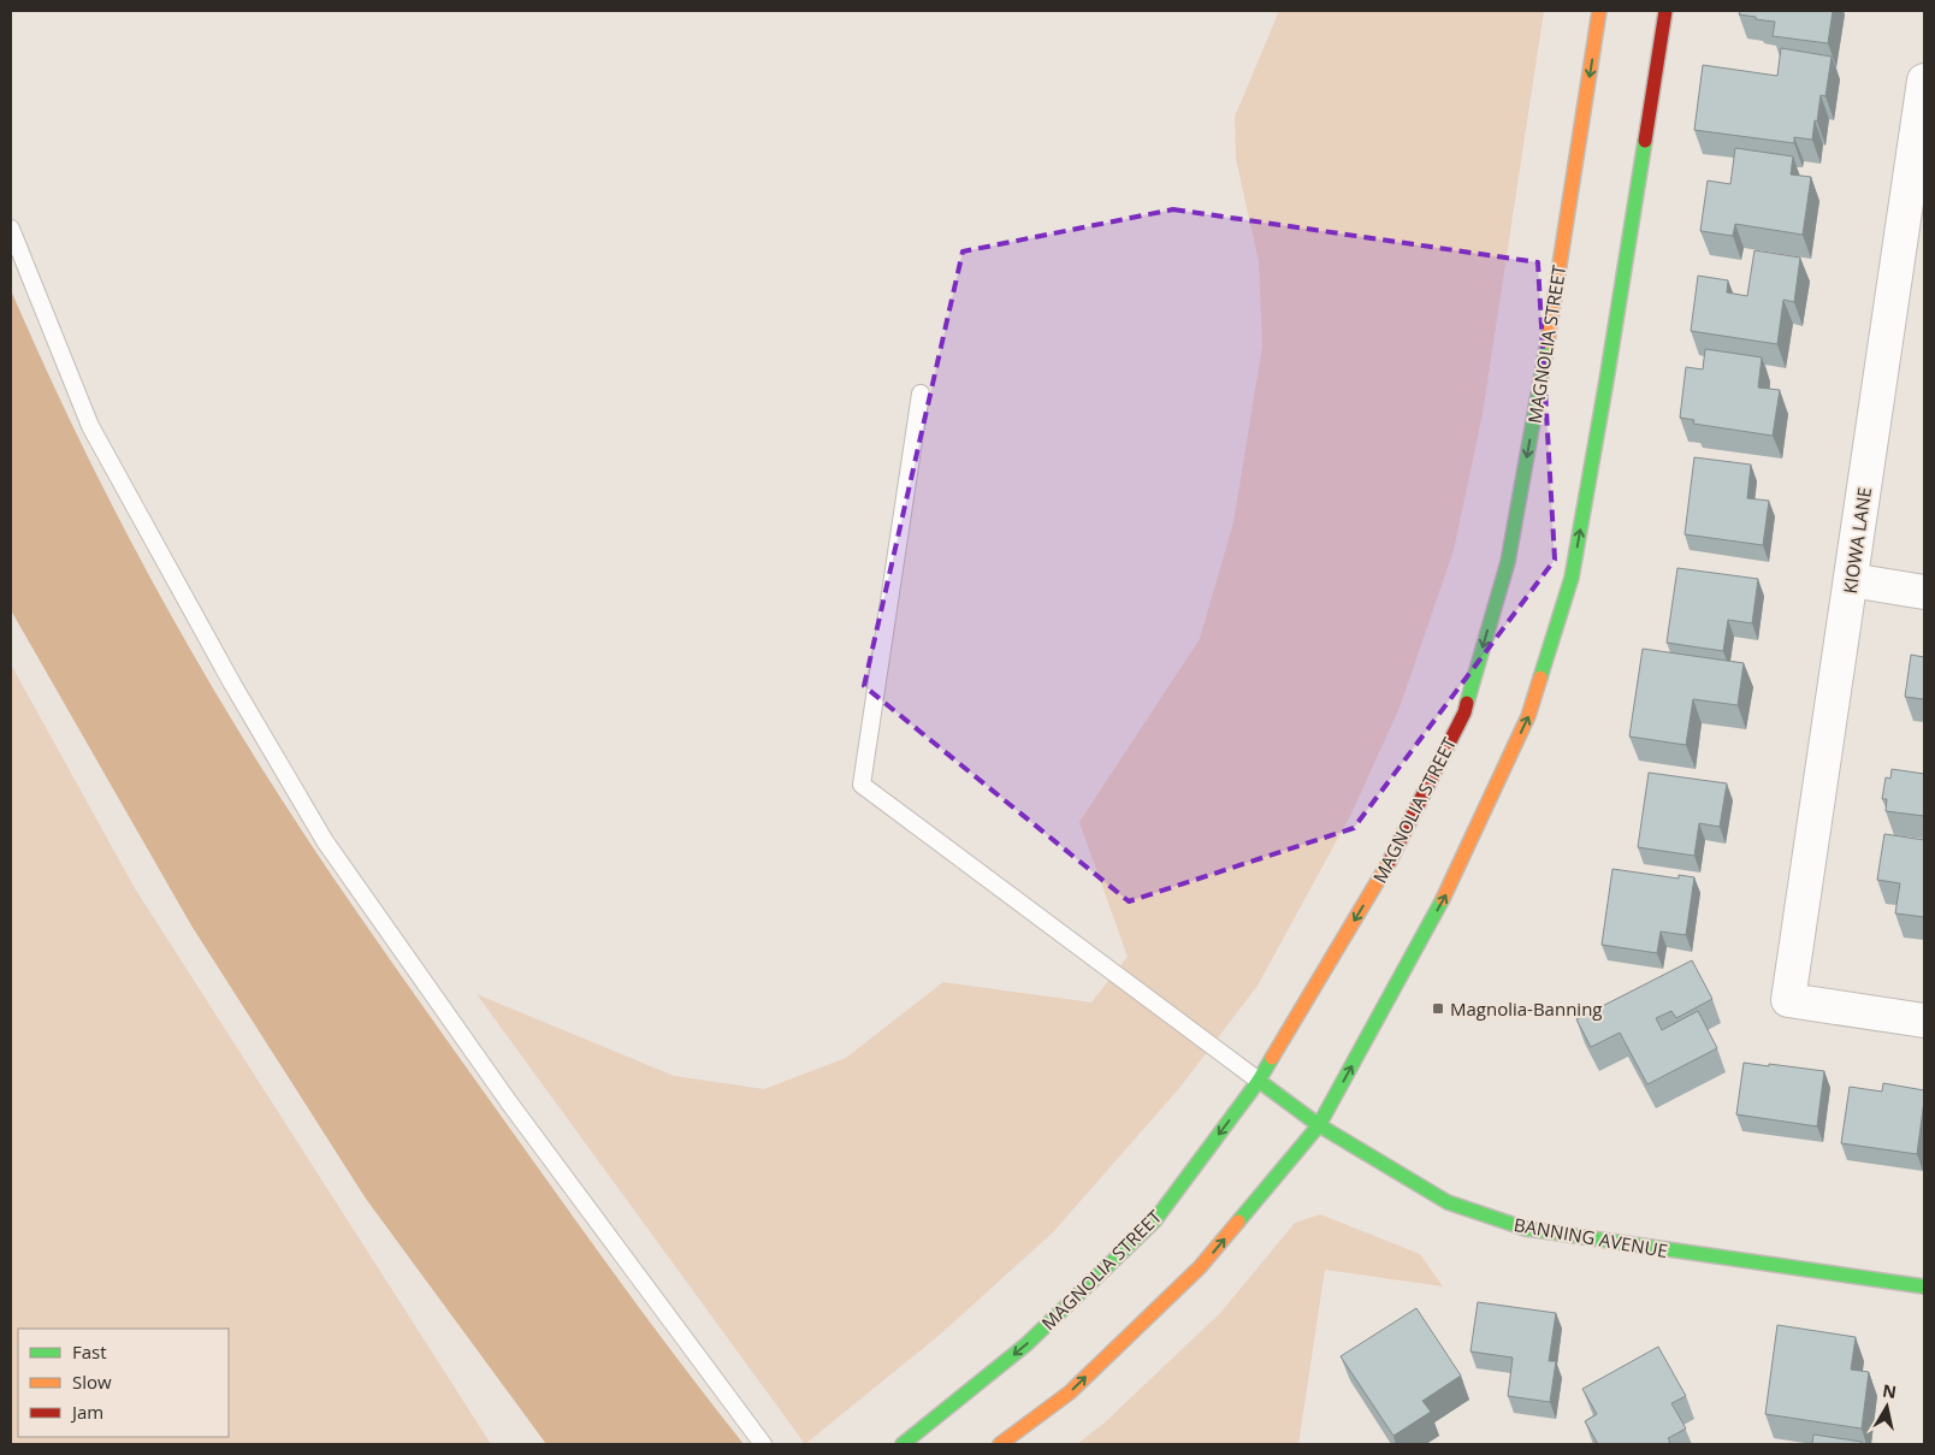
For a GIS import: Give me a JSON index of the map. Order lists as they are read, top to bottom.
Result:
{
  "streets": {
    "main road": ["MAGNOLIA STREET", "BANNING AVENUE"],
    "street": ["KIOWA LANE"]
  },
  "crossings": [
    ["MAGNOLIA STREET", "BANNING AVENUE"]
  ],
  "places": {
    "transit": ["Magnolia-Banning"]
  },
  "legend": ["Fast", "Slow", "Jam"],
  "north": "top"
}
